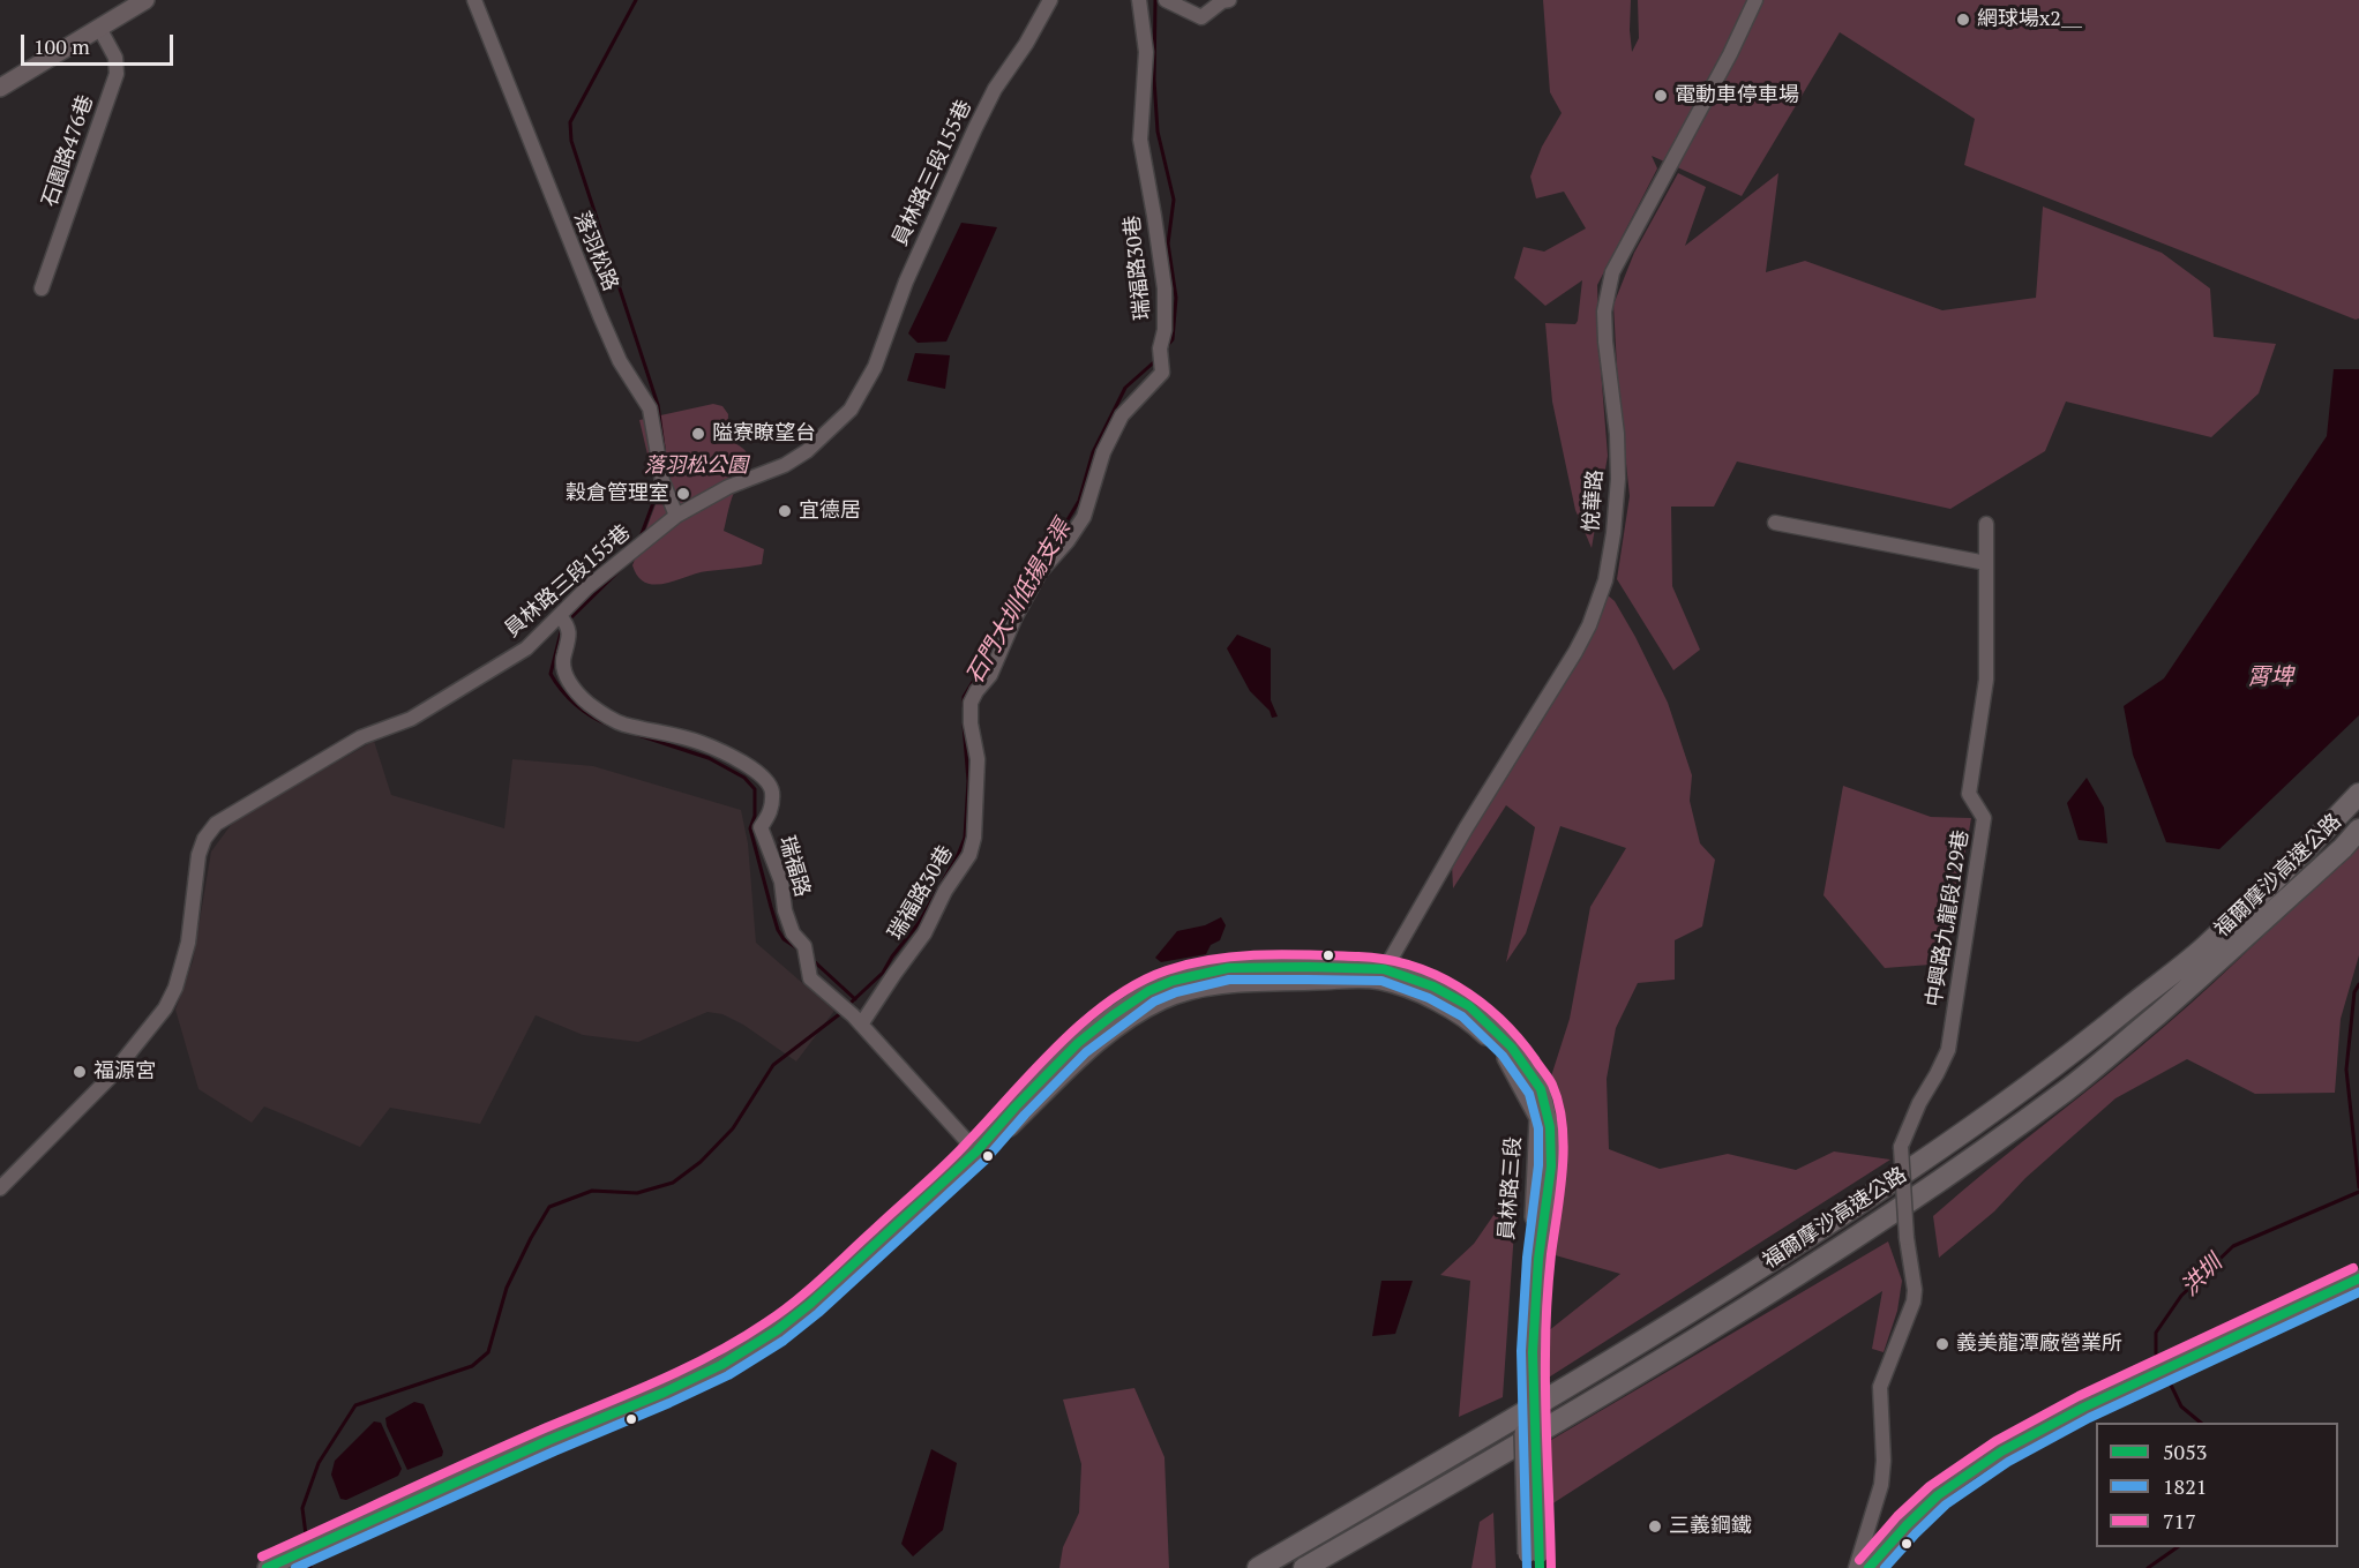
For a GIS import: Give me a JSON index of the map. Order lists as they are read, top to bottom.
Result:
{
  "streets": {
    "highway": ["福爾摩沙高速公路"],
    "main road": ["員林路三段"],
    "street": [
      "石園路476巷",
      "員林路三段155巷",
      "落羽松路",
      "瑞福路30巷",
      "悅華路",
      "瑞福路",
      "中興路九龍段129巷"
    ]
  },
  "crossings": [
    ["員林路三段155巷", "落羽松路"],
    ["員林路三段155巷", "瑞福路"],
    ["瑞福路30巷", "瑞福路"],
    ["悅華路", "員林路三段"],
    ["瑞福路", "員林路三段"]
  ],
  "water": ["石門大圳低揚支渠", "霄埤", "洪圳"],
  "parks": ["落羽松公園"],
  "places": [
    "網球場x2＿",
    "電動車停車場",
    "隘寮瞭望台",
    "穀倉管理室",
    "宜德居",
    "福源宮",
    "義美龍潭廠營業所",
    "三義鋼鐵"
  ],
  "lines": ["transit line 717", "transit line 5053", "transit line 1821"],
  "legend": ["5053", "1821", "717"],
  "scale_bar": "100 m"
}
